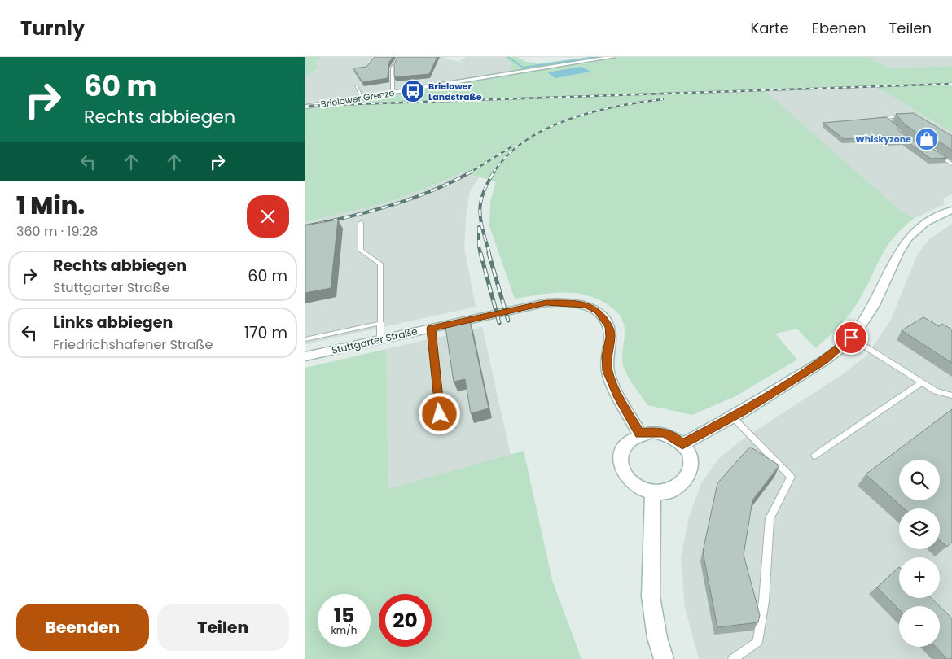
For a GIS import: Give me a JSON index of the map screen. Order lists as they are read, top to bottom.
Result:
{
  "streets": {
    "street": ["Brielower Grenze", "Stuttgarter Straße"]
  },
  "places": {
    "bus stop": ["Brielower Landstraße"],
    "shop": ["Whiskyzone"]
  },
  "page": {
    "header": "Turnly",
    "nav": ["Karte", "Ebenen", "Teilen"],
    "turn": ["60 m", "Rechts abbiegen"],
    "heading": ["1 Min.", "360 m · 19:28"],
    "list": [
      {
        "name": "Rechts abbiegen",
        "note": "Stuttgarter Straße",
        "value": "60 m"
      },
      {
        "name": "Links abbiegen",
        "note": "Friedrichshafener Straße",
        "value": "170 m"
      }
    ],
    "map_buttons": ["+", "−"],
    "speed": "15 km/h",
    "limit": "20",
    "buttons": ["Beenden", "Teilen"]
  }
}
